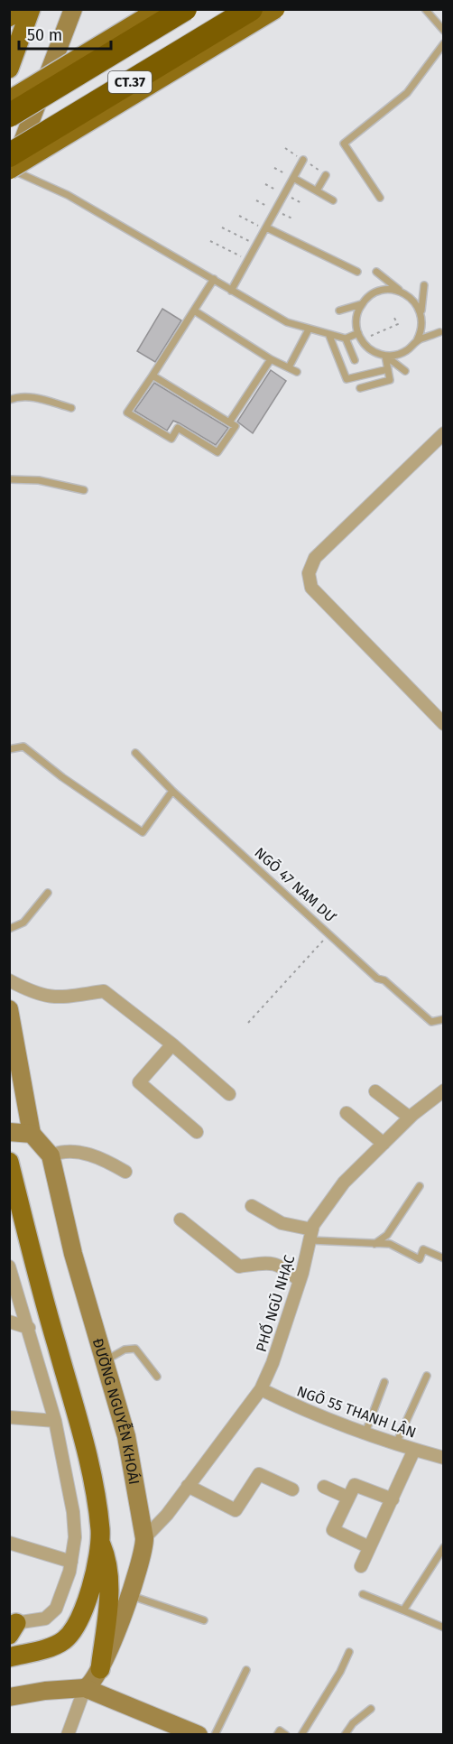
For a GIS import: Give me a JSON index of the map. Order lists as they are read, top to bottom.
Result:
{
  "streets": {
    "highway": ["CT.37"],
    "street": ["PHỐ NGŨ NHẠC", "ĐƯỜNG NGUYỄN KHOÁI", "NGÕ 55 THANH LÂN"],
    "lane": ["NGÕ 47 NAM DƯ"]
  },
  "crossings": [
    ["PHỐ NGŨ NHẠC", "ĐƯỜNG NGUYỄN KHOÁI"],
    ["PHỐ NGŨ NHẠC", "NGÕ 55 THANH LÂN"]
  ],
  "scale_bar": "50 m"
}
